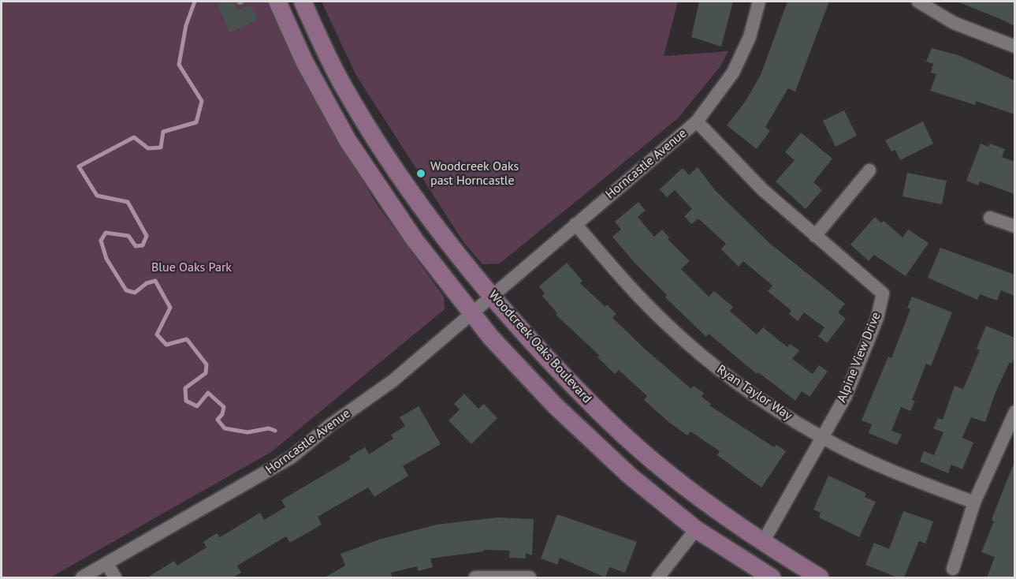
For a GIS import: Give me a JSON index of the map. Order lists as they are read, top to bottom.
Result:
{
  "streets": {
    "main road": ["Woodcreek Oaks Boulevard"],
    "street": ["Horncastle Avenue", "Alpine View Drive", "Ryan Taylor Way"]
  },
  "crossings": [
    ["Horncastle Avenue", "Woodcreek Oaks Boulevard"],
    ["Horncastle Avenue", "Alpine View Drive"],
    ["Horncastle Avenue", "Ryan Taylor Way"],
    ["Woodcreek Oaks Boulevard", "Alpine View Drive"],
    ["Alpine View Drive", "Ryan Taylor Way"]
  ],
  "parks": ["Blue Oaks Park"],
  "places": ["Woodcreek Oaks past Horncastle"]
}
